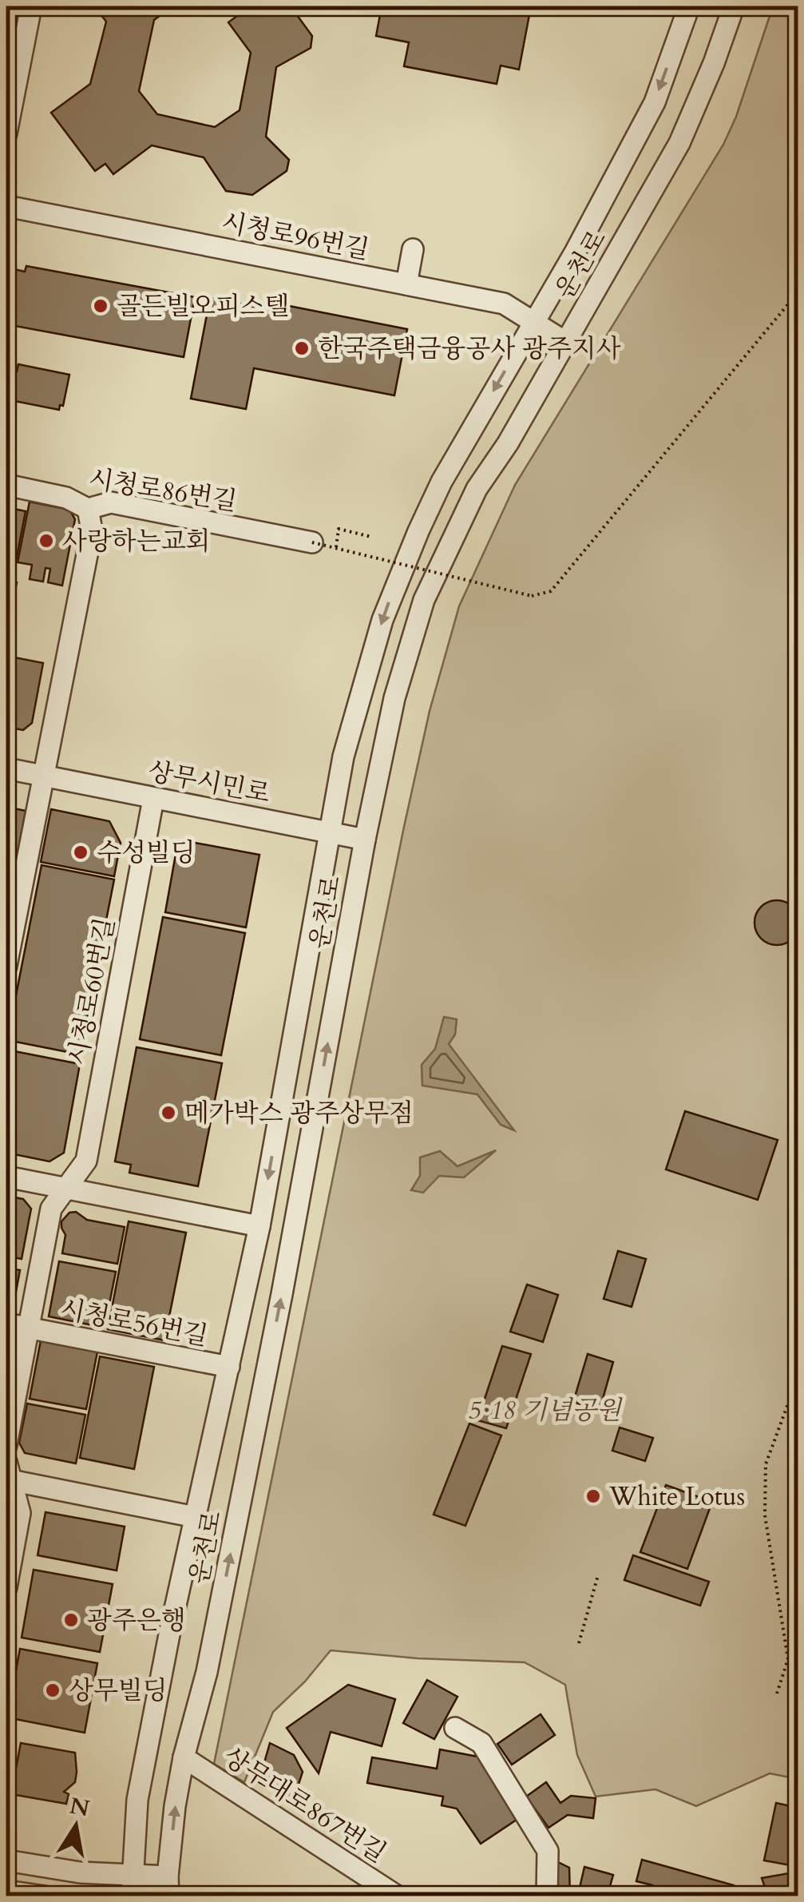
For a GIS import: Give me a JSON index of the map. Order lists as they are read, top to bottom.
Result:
{
  "streets": {
    "street": [
      "시청로96번길",
      "운천로",
      "시청로86번길",
      "상무시민로",
      "시청로60번길",
      "시청로56번길",
      "상무대로867번길"
    ]
  },
  "crossings": [
    ["시청로96번길", "운천로"],
    ["운천로", "상무시민로"],
    ["운천로", "시청로56번길"],
    ["운천로", "상무대로867번길"],
    ["상무시민로", "시청로60번길"],
    ["시청로60번길", "시청로56번길"]
  ],
  "parks": ["5·18 기념공원"],
  "places": [
    "골든빌오피스텔",
    "한국주택금융공사 광주지사",
    "사랑하는교회",
    "수성빌딩",
    "메가박스 광주상무점",
    "White Lotus",
    "광주은행",
    "상무빌딩"
  ],
  "north": "top"
}
